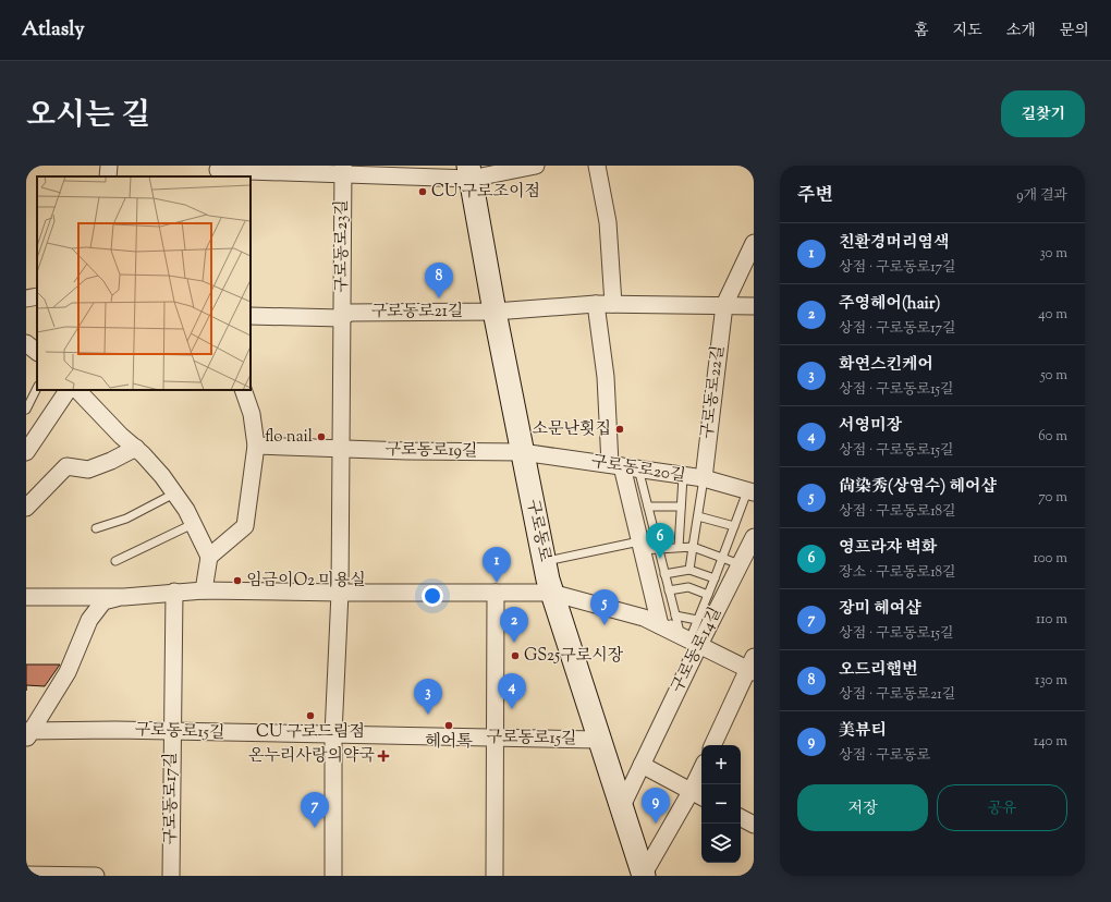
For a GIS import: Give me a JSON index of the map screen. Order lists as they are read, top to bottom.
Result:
{
  "streets": {
    "main road": ["구로동로"],
    "street": [
      "구로동로23길",
      "구로동로21길",
      "구로동로22길",
      "구로동로19길",
      "구로동로20길",
      "구로동로14길",
      "구로동로15길",
      "구로동로17길"
    ]
  },
  "crossings": [
    ["구로동로23길", "구로동로21길"],
    ["구로동로21길", "구로동로"],
    ["구로동로22길", "구로동로20길"],
    ["구로동로19길", "구로동로20길"],
    ["구로동로19길", "구로동로"],
    ["구로동로20길", "구로동로"],
    ["구로동로", "구로동로14길"],
    ["구로동로", "구로동로15길"],
    ["구로동로15길", "구로동로17길"]
  ],
  "places": {
    "other": [
      "CU 구로조이점",
      "소문난횟집",
      "flo nail",
      "임금이O2 미용실",
      "GS25구로시장",
      "CU 구로드림점",
      "헤어톡"
    ],
    "health": ["온누리사랑의약국"]
  },
  "page": {
    "header": "Atlasly",
    "nav": [
      "홈",
      "지도",
      "소개",
      "문의"
    ],
    "title": "오시는 길",
    "buttons": [
      "길찾기",
      ["저장", "공유"]
    ],
    "heading": ["주변", "9개 결과"],
    "list": [
      {
        "mark": "1",
        "name": "친환경머리염색",
        "note": "상점 · 구로동로17길",
        "value": "30 m"
      },
      {
        "mark": "2",
        "name": "주영헤어(hair)",
        "note": "상점 · 구로동로17길",
        "value": "40 m"
      },
      {
        "mark": "3",
        "name": "화연스킨케어",
        "note": "상점 · 구로동로15길",
        "value": "50 m"
      },
      {
        "mark": "4",
        "name": "서영미장",
        "note": "상점 · 구로동로15길",
        "value": "60 m"
      },
      {
        "mark": "5",
        "name": "尙染秀(상염수) 헤어샵",
        "note": "상점 · 구로동로18길",
        "value": "70 m"
      },
      {
        "mark": "6",
        "name": "영프라쟈 벽화",
        "note": "장소 · 구로동로18길",
        "value": "100 m"
      },
      {
        "mark": "7",
        "name": "장미 헤여샵",
        "note": "상점 · 구로동로15길",
        "value": "110 m"
      },
      {
        "mark": "8",
        "name": "오드리햅번",
        "note": "상점 · 구로동로21길",
        "value": "130 m"
      },
      {
        "mark": "9",
        "name": "美뷰티",
        "note": "상점 · 구로동로",
        "value": "140 m"
      }
    ],
    "pins": [
      "8",
      "6",
      "1",
      "5",
      "2",
      "4",
      "3",
      "9",
      "7"
    ],
    "map_buttons": ["+", "−"]
  }
}
